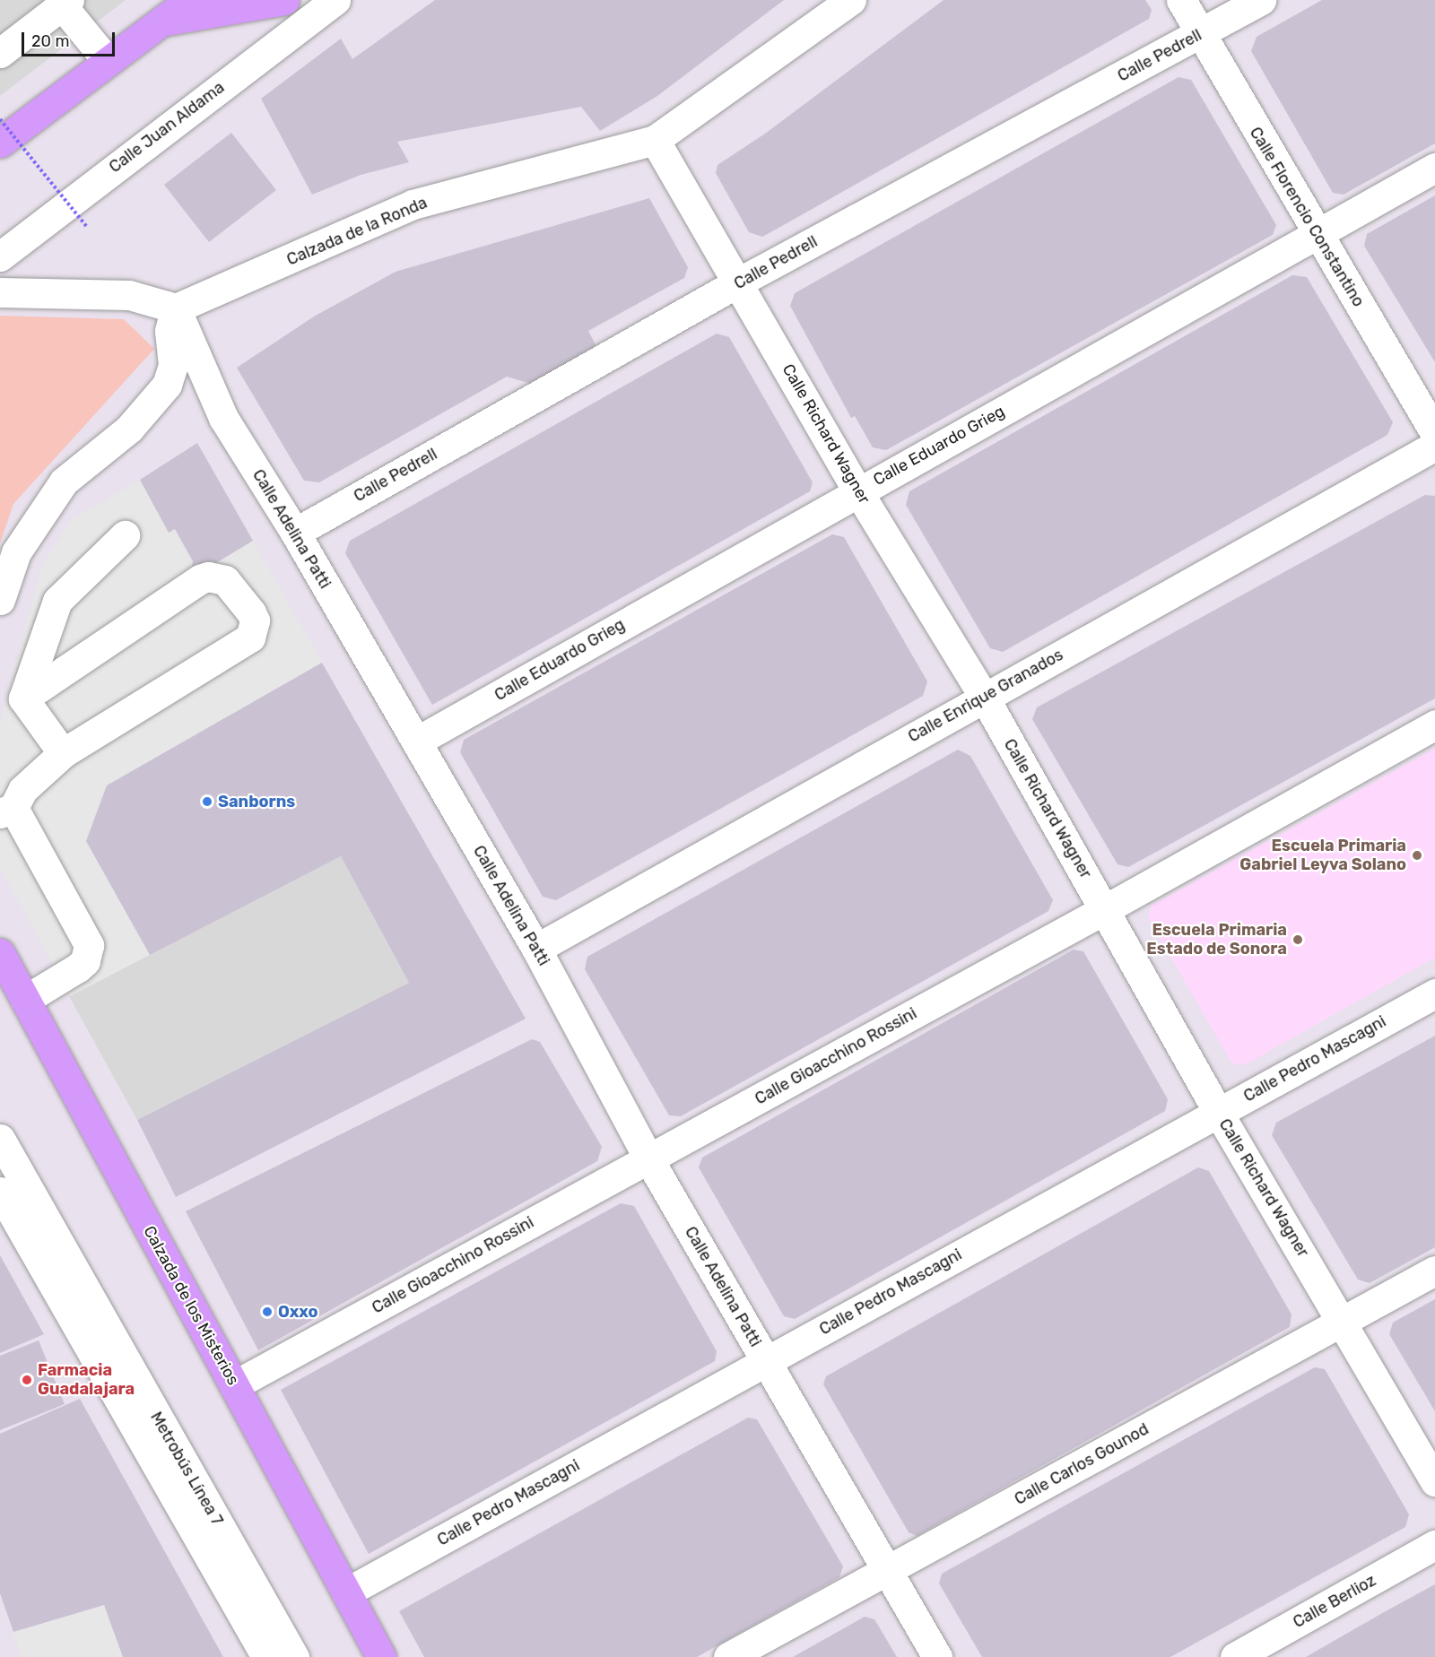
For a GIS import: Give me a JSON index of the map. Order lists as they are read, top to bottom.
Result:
{
  "streets": {
    "main road": ["Calzada de los Misterios"],
    "street": [
      "Calle Pedrell",
      "Calle Juan Aldama",
      "Calle Florencio Constantino",
      "Calzada de la Ronda",
      "Calle Richard Wagner",
      "Calle Eduardo Grieg",
      "Calle Adelina Patti",
      "Calle Enrique Granados",
      "Calle Gioacchino Rossini",
      "Calle Pedro Mascagni",
      "Calle Carlos Gounod",
      "Metrobús Línea 7",
      "Calle Berlioz"
    ]
  },
  "crossings": [
    ["Calle Pedrell", "Calle Florencio Constantino"],
    ["Calle Pedrell", "Calle Richard Wagner"],
    ["Calle Pedrell", "Calle Adelina Patti"],
    ["Calle Florencio Constantino", "Calle Eduardo Grieg"],
    ["Calzada de la Ronda", "Calle Richard Wagner"],
    ["Calzada de la Ronda", "Calle Adelina Patti"],
    ["Calle Richard Wagner", "Calle Eduardo Grieg"],
    ["Calle Richard Wagner", "Calle Enrique Granados"],
    ["Calle Richard Wagner", "Calle Gioacchino Rossini"],
    ["Calle Richard Wagner", "Calle Pedro Mascagni"],
    ["Calle Richard Wagner", "Calle Carlos Gounod"],
    ["Calle Eduardo Grieg", "Calle Adelina Patti"],
    ["Calle Adelina Patti", "Calle Enrique Granados"],
    ["Calle Adelina Patti", "Calle Gioacchino Rossini"],
    ["Calle Adelina Patti", "Calle Pedro Mascagni"],
    ["Calle Adelina Patti", "Calle Carlos Gounod"],
    ["Calle Gioacchino Rossini", "Calzada de los Misterios"],
    ["Calle Pedro Mascagni", "Calzada de los Misterios"]
  ],
  "places": [
    "Sanborns",
    "Escuela Primaria Gabriel Leyva Solano",
    "Escuela Primaria Estado de Sonora",
    "Oxxo",
    "Farmacia Guadalajara"
  ],
  "scale_bar": "20 m"
}
